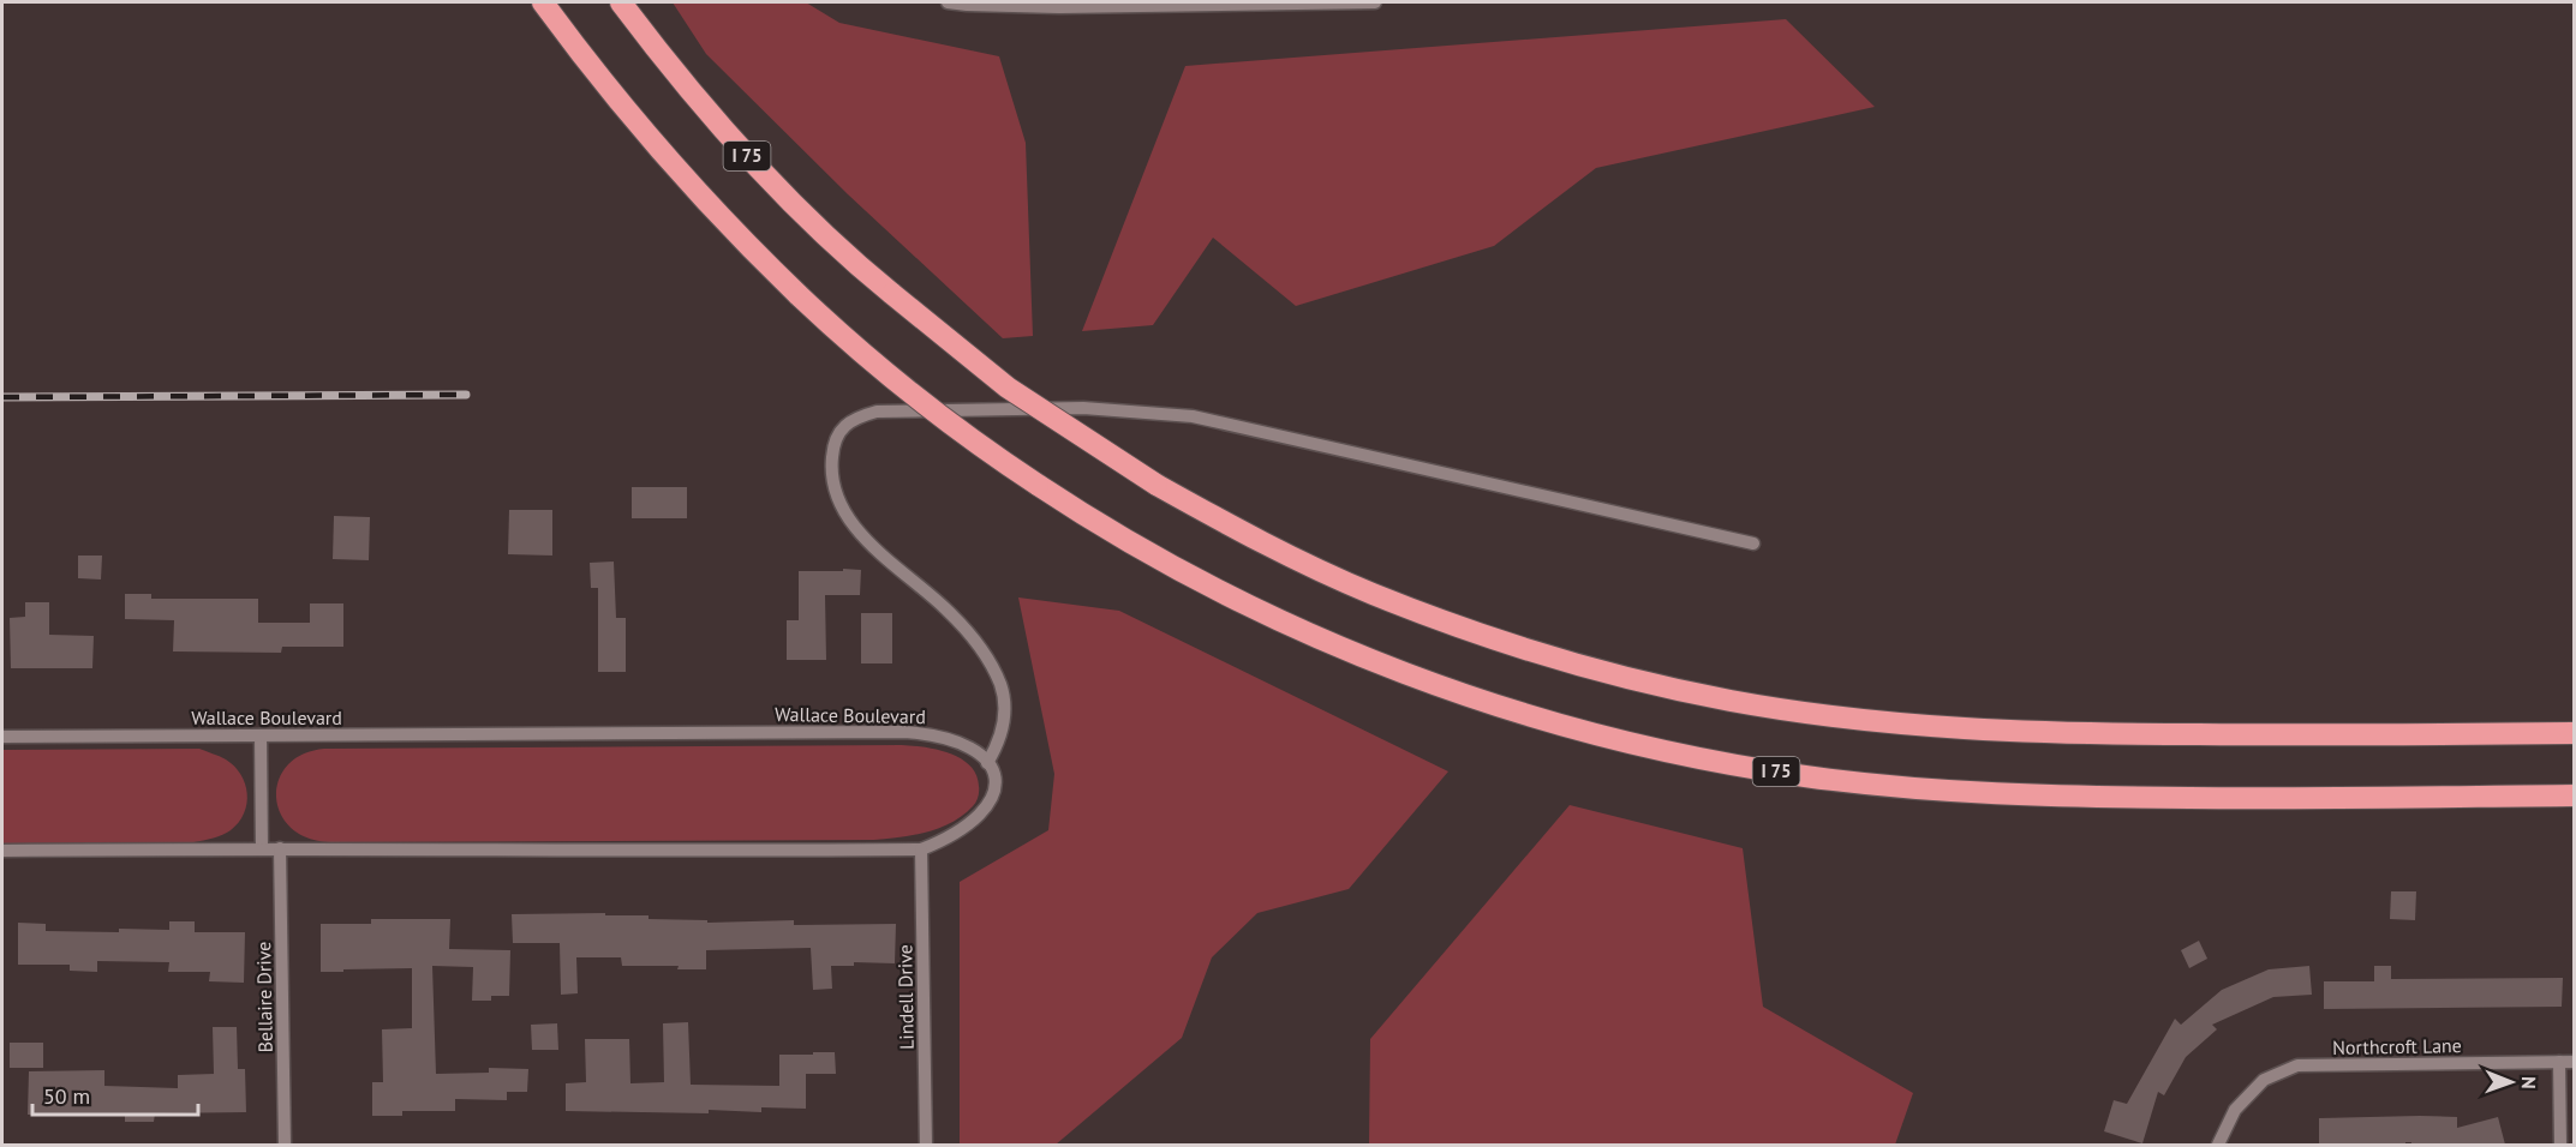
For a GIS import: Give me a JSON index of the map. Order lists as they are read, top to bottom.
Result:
{
  "streets": {
    "highway": ["I 75"],
    "street": [
      "Wallace Boulevard",
      "Bellaire Drive",
      "Lindell Drive",
      "Northcroft Lane"
    ]
  },
  "scale_bar": "50 m",
  "north": "right"
}
